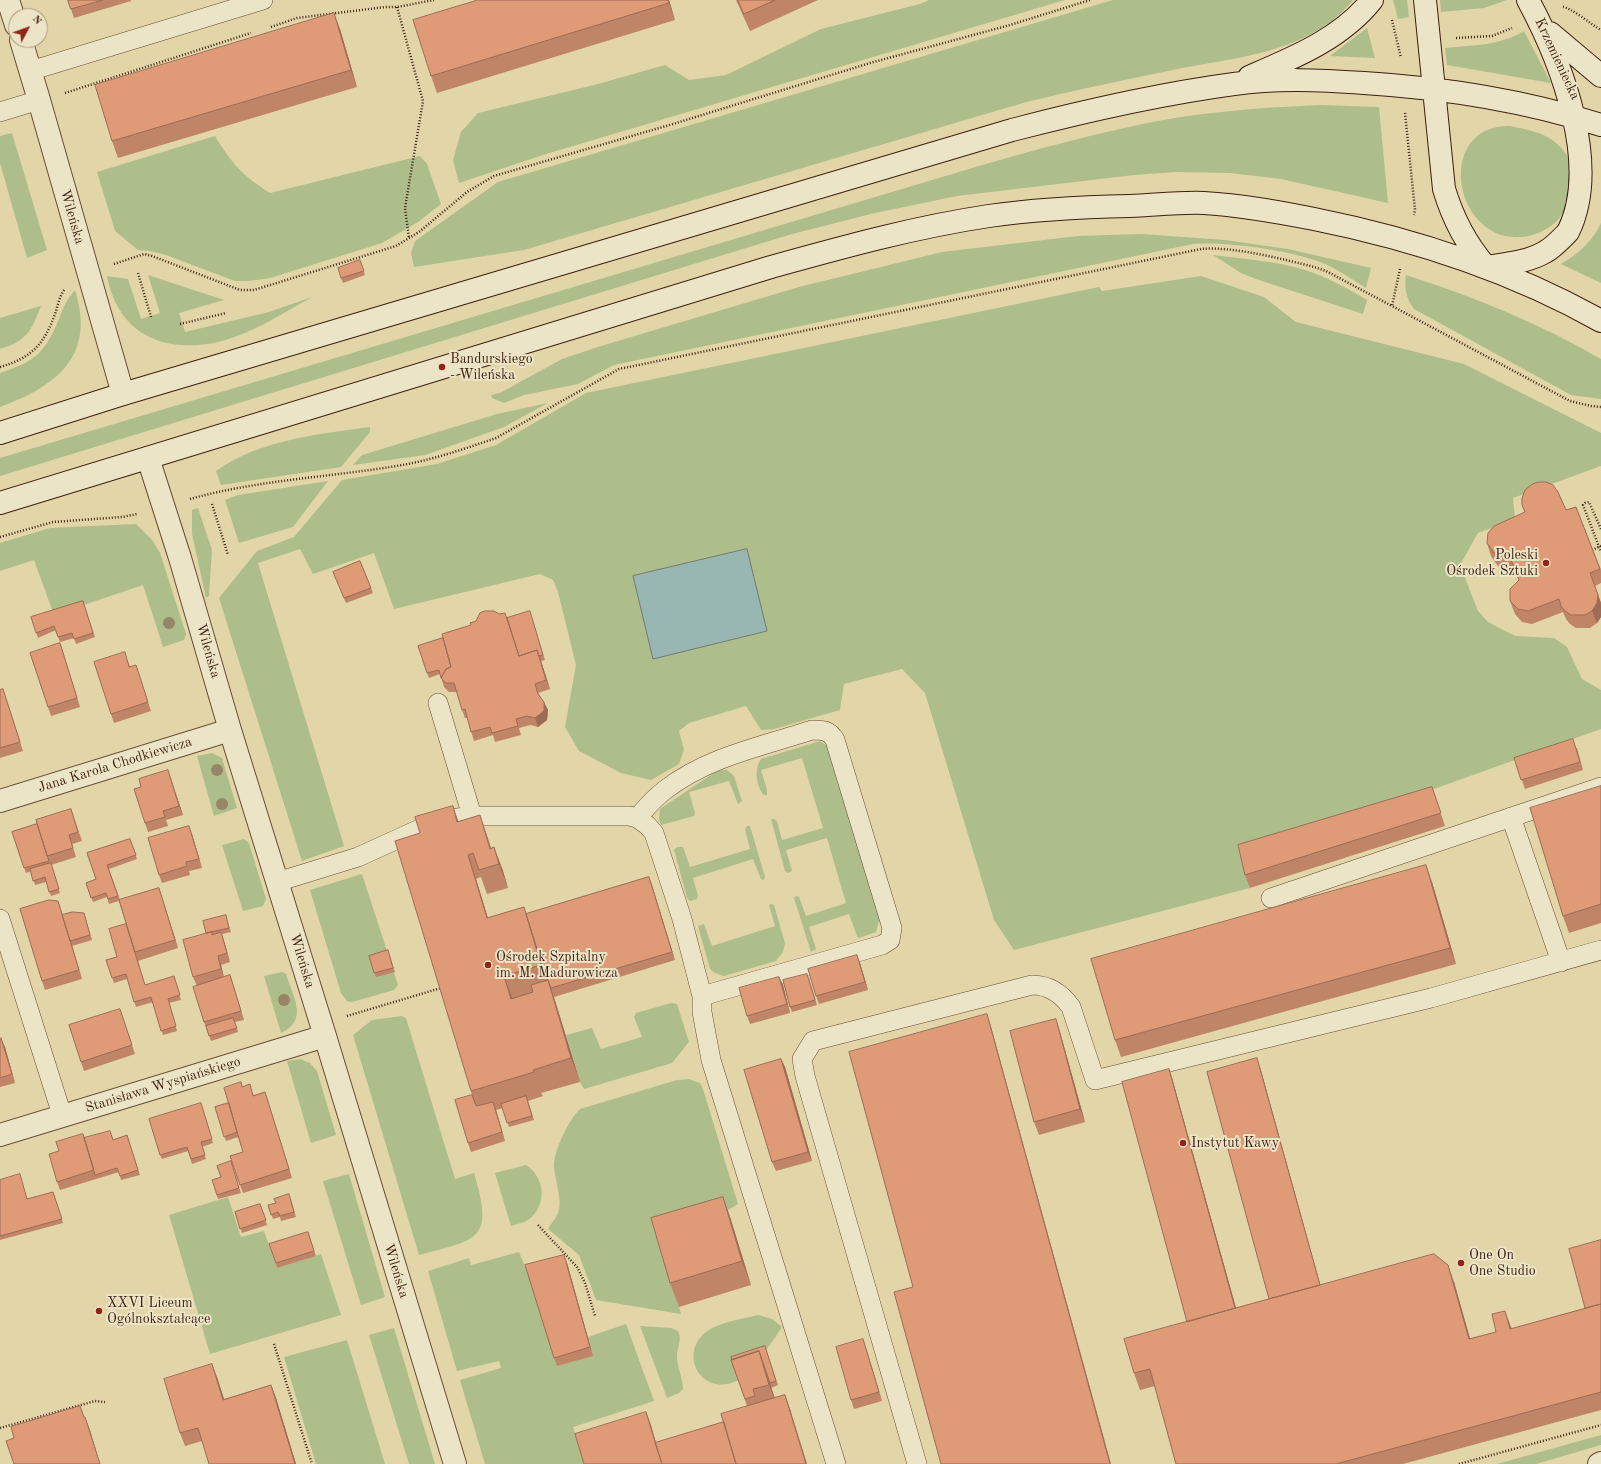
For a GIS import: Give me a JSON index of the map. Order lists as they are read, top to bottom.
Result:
{
  "streets": {
    "main road": [
      "Krzemieniecka",
      "Wileńska",
      "Jana Karola Chodkiewicza",
      "Stanisława Wyspiańskiego"
    ]
  },
  "crossings": [
    ["Wileńska", "Jana Karola Chodkiewicza"],
    ["Wileńska", "Stanisława Wyspiańskiego"]
  ],
  "places": [
    "Bandurskiego - Wileńska",
    "Poleski Ośrodek Sztuki",
    "Ośrodek Szpitalny im. M. Madurowicza",
    "Instytut Kawy",
    "One On One Studio",
    "XXVI Liceum Ogólnokształcące"
  ],
  "north": "top right"
}
